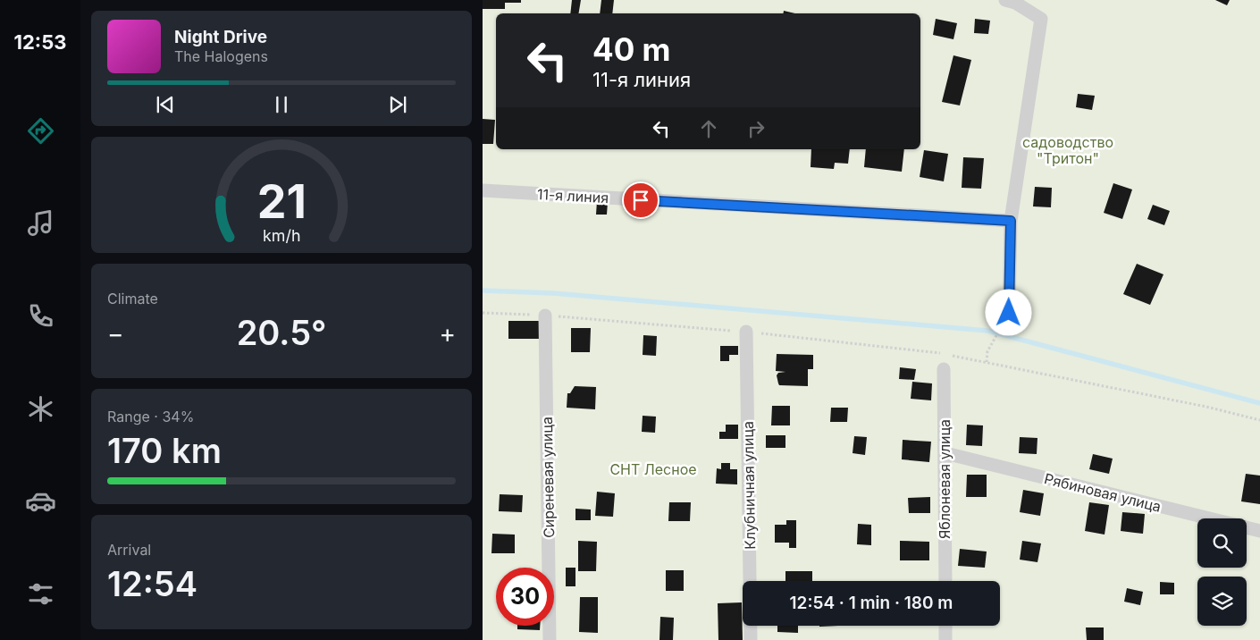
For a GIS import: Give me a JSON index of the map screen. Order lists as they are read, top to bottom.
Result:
{
  "streets": {
    "street": [
      "11-я линия",
      "Сиреневая улица",
      "Яблоневая улица",
      "Клубничная улица",
      "Рябиновая улица"
    ]
  },
  "crossings": [
    ["Яблоневая улица", "Рябиновая улица"]
  ],
  "parks": ["садоводство \"Тритон\"", "СНТ Лесное"],
  "page": {
    "tabs": "12:53",
    "turn": ["40 m", "11-я линия"],
    "song": ["Night Drive", "The Halogens"],
    "tile": [
      "Climate",
      ["Range · 34%", "170 km"],
      ["Arrival", "12:54"]
    ],
    "heat": ["−", "20.5°", "+"],
    "limit": "30",
    "trip": "12:54 · 1 min · 180 m",
    "gauge": ["21", "km/h"]
  }
}
